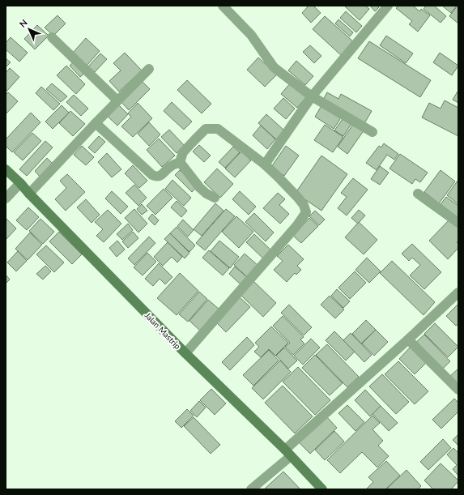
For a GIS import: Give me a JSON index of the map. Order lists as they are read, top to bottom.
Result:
{
  "streets": {
    "main road": ["Jalan Mastrip"]
  },
  "north": "top left"
}
